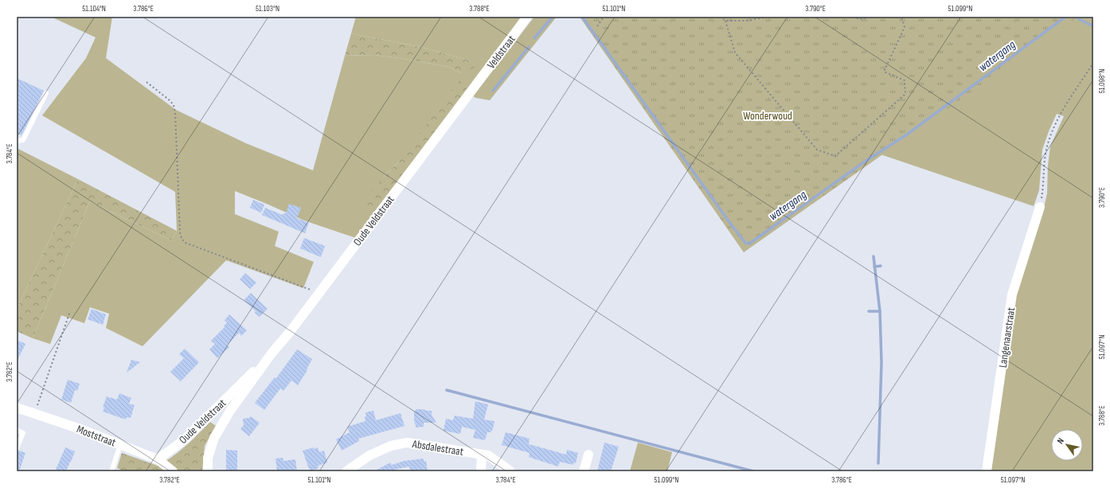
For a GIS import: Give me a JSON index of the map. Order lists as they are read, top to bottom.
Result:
{
  "streets": {
    "street": [
      "Veldstraat",
      "Oude Veldstraat",
      "Langenaarstraat",
      "Moststraat",
      "Absdalestraat"
    ]
  },
  "crossings": [
    ["Veldstraat", "Oude Veldstraat"],
    ["Oude Veldstraat", "Moststraat"]
  ],
  "water": ["watergang"],
  "parks": ["Wonderwoud"],
  "north": "top left",
  "coordinates": [
    "51.104°N",
    "3.786°E",
    "51.103°N",
    "3.788°E",
    "51.101°N",
    "3.790°E",
    "51.099°N",
    "51.098°N",
    "3.784°E",
    "51.097°N",
    "3.782°E"
  ]
}
